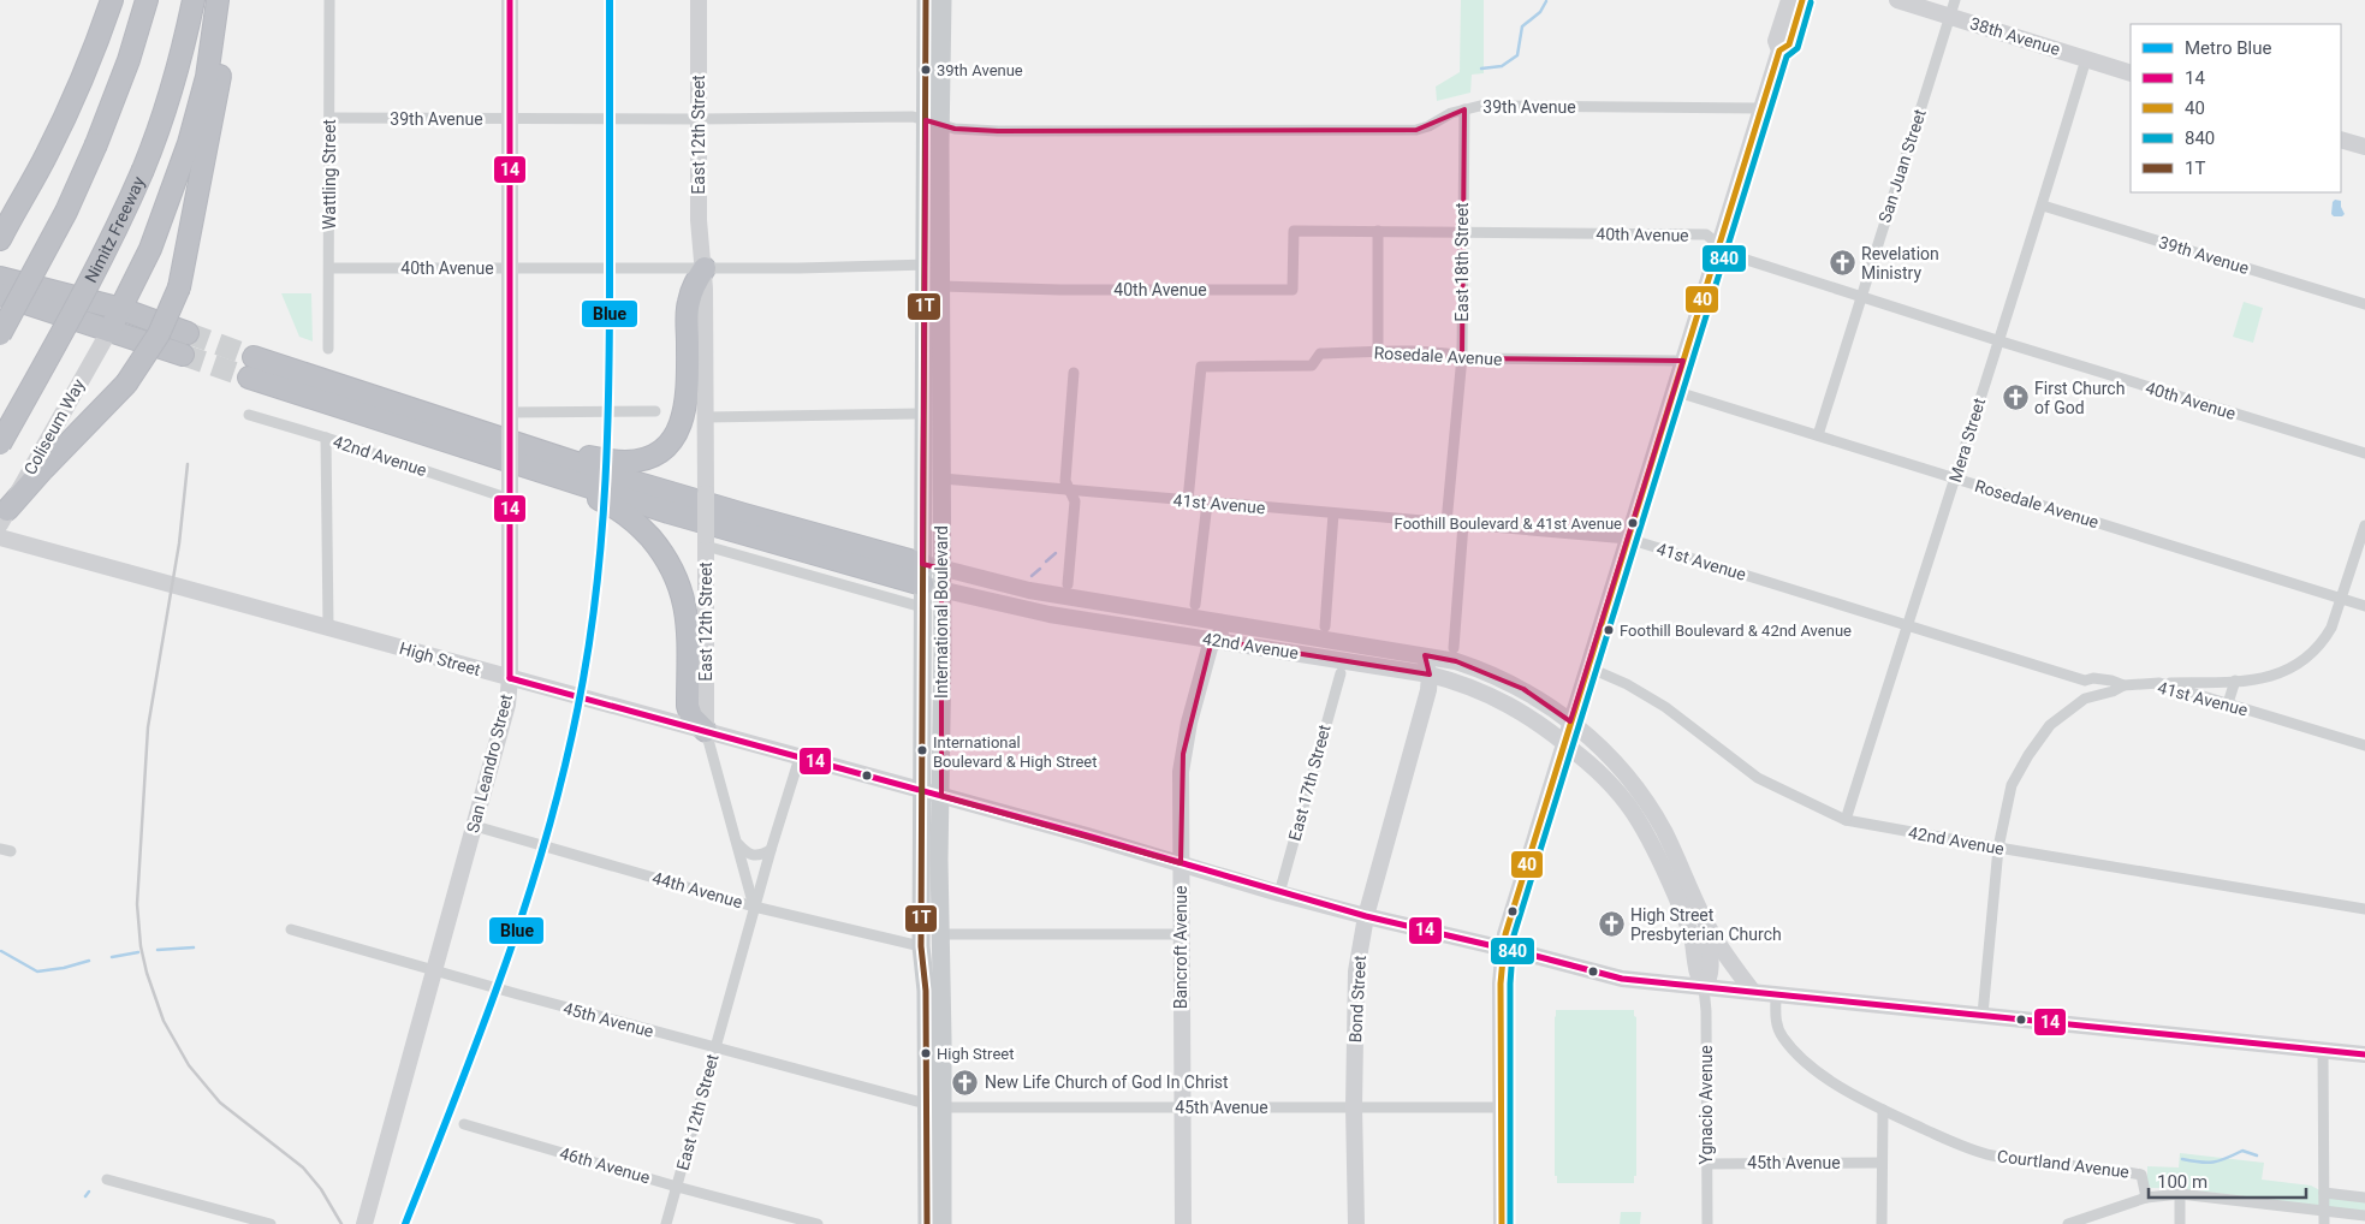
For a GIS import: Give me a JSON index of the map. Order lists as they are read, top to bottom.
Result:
{
  "streets": {
    "highway": ["Nimitz Freeway"],
    "main road": [
      "38th Avenue",
      "East 12th Street",
      "Coliseum Way",
      "42nd Avenue",
      "International Boulevard",
      "High Street",
      "San Leandro Street",
      "Bancroft Avenue",
      "Bond Street"
    ],
    "street": [
      "39th Avenue",
      "San Juan Street",
      "Wattling Street",
      "40th Avenue",
      "East 18th Street",
      "Rosedale Avenue",
      "Mera Street",
      "41st Avenue",
      "East 17th Street",
      "44th Avenue",
      "45th Avenue",
      "Ygnacio Avenue",
      "Courtland Avenue",
      "46th Avenue"
    ]
  },
  "crossings": [
    ["38th Avenue", "San Juan Street"],
    ["38th Avenue", "Mera Street"],
    ["39th Avenue", "East 12th Street"],
    ["39th Avenue", "Wattling Street"],
    ["39th Avenue", "East 18th Street"],
    ["39th Avenue", "Mera Street"],
    ["39th Avenue", "International Boulevard"],
    ["39th Avenue", "San Leandro Street"],
    ["East 12th Street", "40th Avenue"],
    ["East 12th Street", "High Street"],
    ["East 12th Street", "44th Avenue"],
    ["East 12th Street", "45th Avenue"],
    ["East 12th Street", "46th Avenue"],
    ["San Juan Street", "40th Avenue"],
    ["San Juan Street", "Rosedale Avenue"],
    ["Wattling Street", "40th Avenue"],
    ["40th Avenue", "East 18th Street"],
    ["40th Avenue", "Mera Street"],
    ["40th Avenue", "International Boulevard"],
    ["40th Avenue", "San Leandro Street"],
    ["East 18th Street", "Rosedale Avenue"],
    ["East 18th Street", "41st Avenue"],
    ["Rosedale Avenue", "Mera Street"],
    ["Rosedale Avenue", "41st Avenue"],
    ["Mera Street", "42nd Avenue"],
    ["Mera Street", "41st Avenue"],
    ["42nd Avenue", "International Boulevard"],
    ["42nd Avenue", "San Leandro Street"],
    ["42nd Avenue", "Bancroft Avenue"],
    ["42nd Avenue", "Bond Street"],
    ["41st Avenue", "International Boulevard"],
    ["International Boulevard", "High Street"],
    ["International Boulevard", "44th Avenue"],
    ["International Boulevard", "45th Avenue"],
    ["High Street", "San Leandro Street"],
    ["High Street", "East 17th Street"],
    ["High Street", "Bancroft Avenue"],
    ["High Street", "Bond Street"],
    ["High Street", "Ygnacio Avenue"],
    ["High Street", "Courtland Avenue"],
    ["San Leandro Street", "44th Avenue"],
    ["San Leandro Street", "45th Avenue"],
    ["Bancroft Avenue", "45th Avenue"],
    ["Bond Street", "45th Avenue"],
    ["45th Avenue", "Ygnacio Avenue"]
  ],
  "places": {
    "other": [
      "39th Avenue",
      "Foothill Boulevard & 41st Avenue",
      "Foothill Boulevard & 42nd Avenue",
      "International Boulevard & High Street",
      "High Street"
    ],
    "church": [
      "Revelation Ministry",
      "First Church of God",
      "High Street Presbyterian Church",
      "New Life Church of God In Christ"
    ]
  },
  "lines": [
    "metro line Blue",
    "transit line 14",
    "transit line 40",
    "transit line 1T",
    "transit line 840"
  ],
  "legend": [
    "Metro Blue",
    "14",
    "40",
    "840",
    "1T"
  ],
  "scale_bar": "100 m"
}
